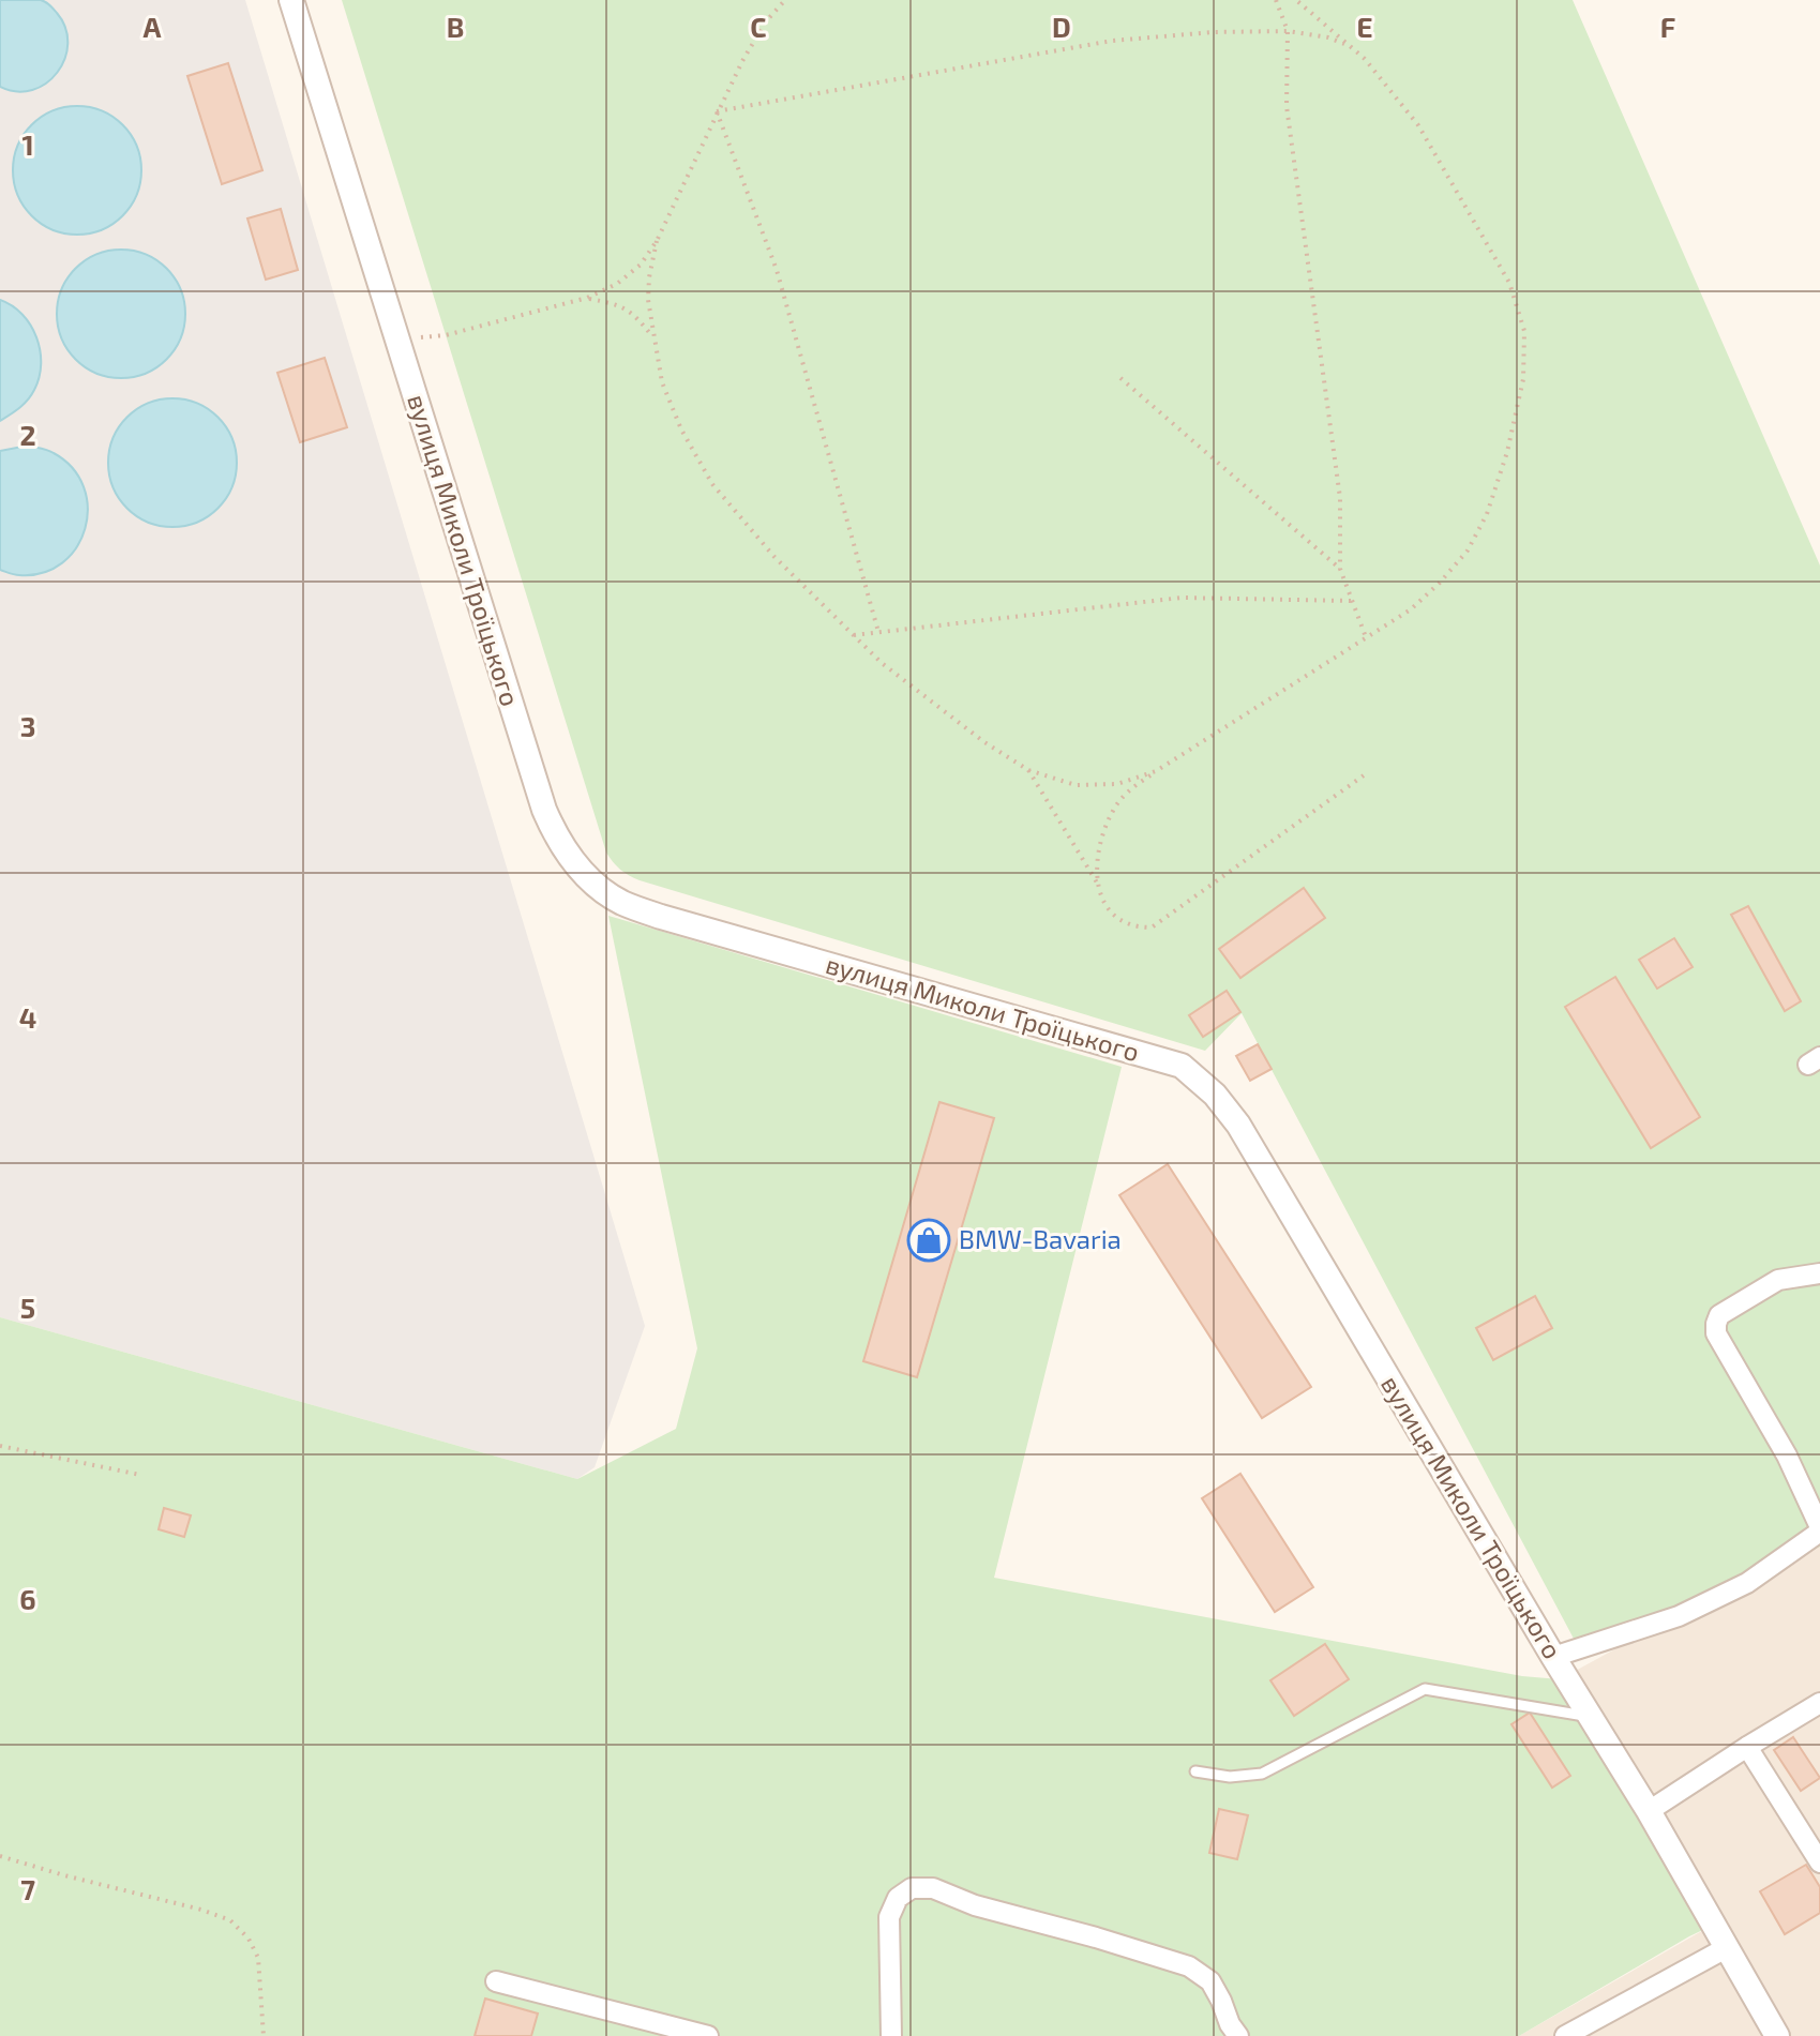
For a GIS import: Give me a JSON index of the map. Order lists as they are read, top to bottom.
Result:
{
  "streets": {
    "street": ["вулиця Миколи Троїцького"]
  },
  "places": {
    "shop": ["BMW-Bavaria"]
  },
  "grid": {
    "columns": [
      "A",
      "B",
      "C",
      "D",
      "E",
      "F"
    ],
    "rows": [
      "1",
      "2",
      "3",
      "4",
      "5",
      "6",
      "7"
    ]
  }
}
